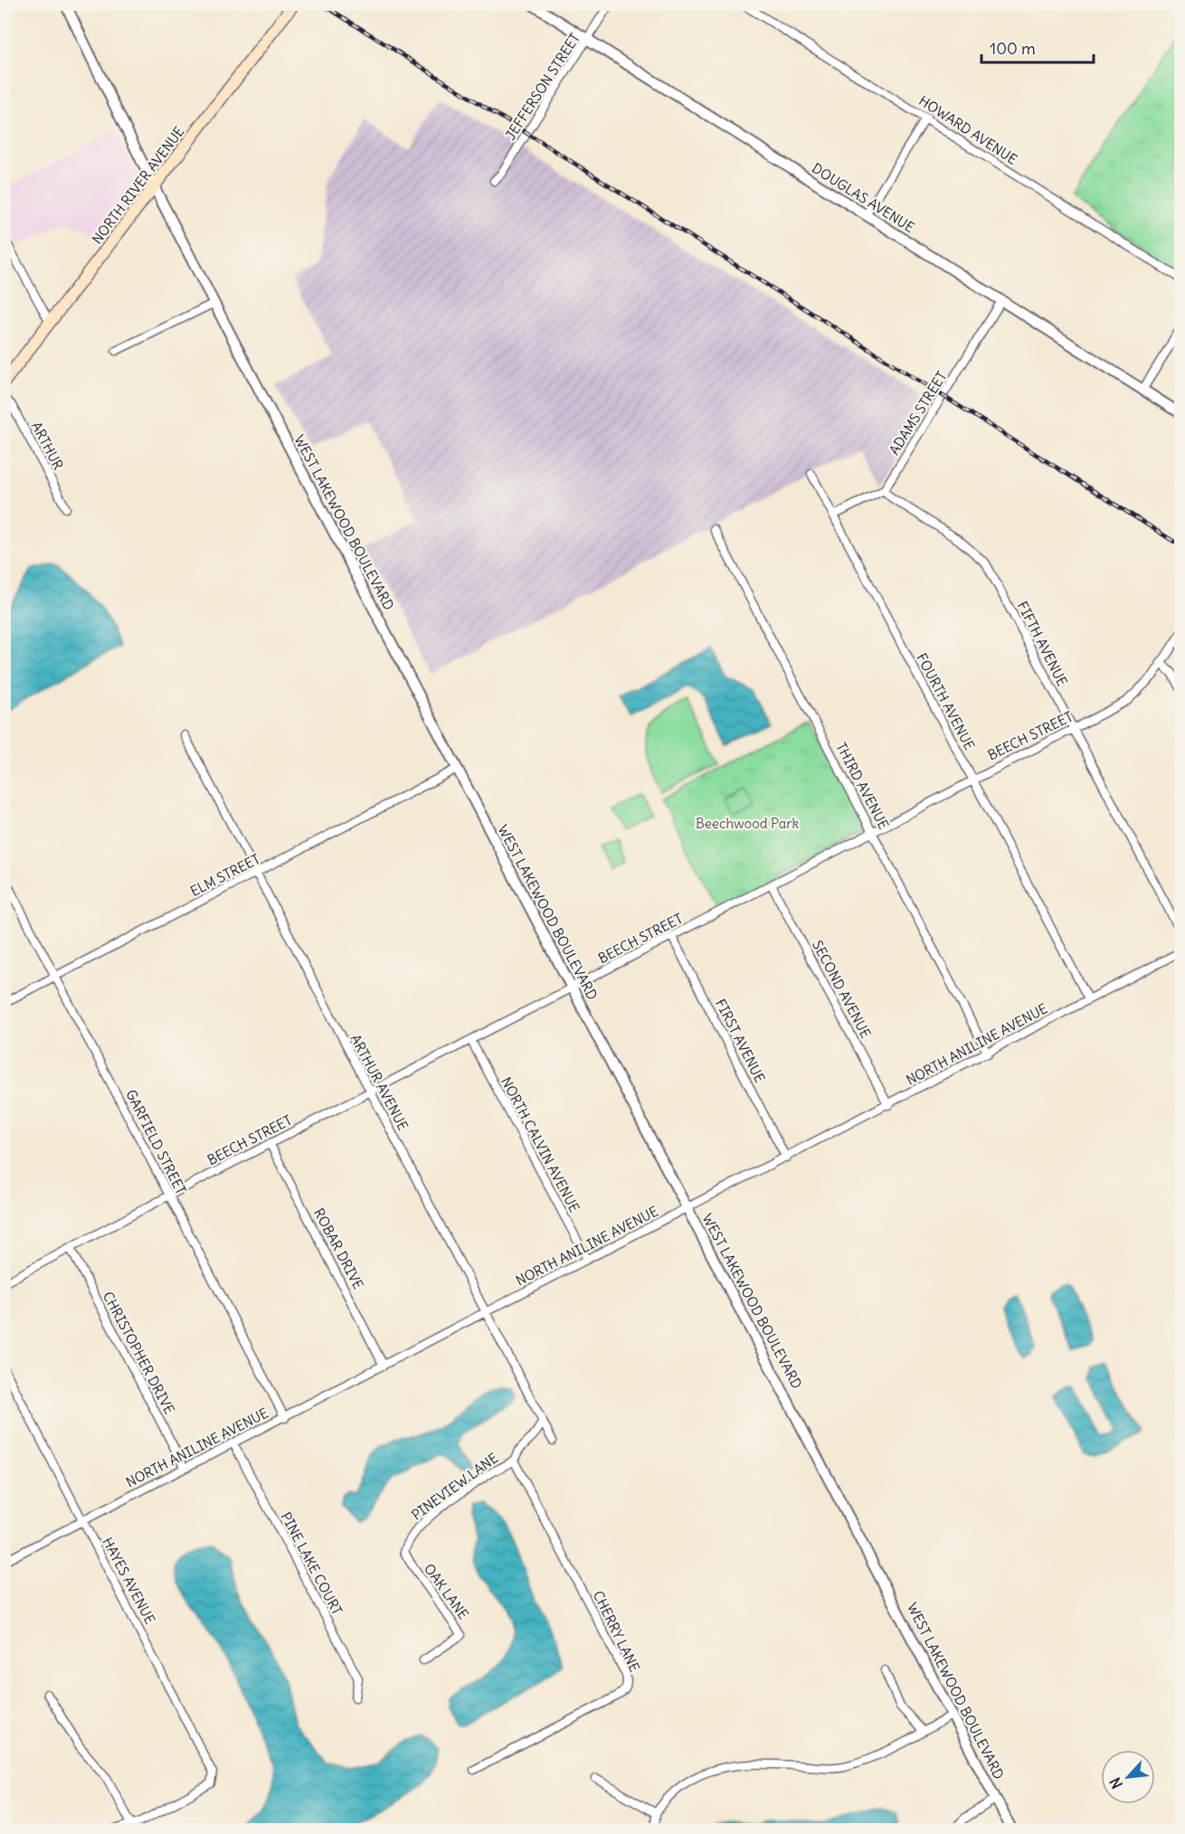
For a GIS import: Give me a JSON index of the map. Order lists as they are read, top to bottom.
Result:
{
  "streets": {
    "main road": ["NORTH RIVER AVENUE"],
    "street": [
      "JEFFERSON STREET",
      "HOWARD AVENUE",
      "DOUGLAS AVENUE",
      "ADAMS STREET",
      "ARTHUR",
      "WEST LAKEWOOD BOULEVARD",
      "FIFTH AVENUE",
      "FOURTH AVENUE",
      "BEECH STREET",
      "THIRD AVENUE",
      "ELM STREET",
      "SECOND AVENUE",
      "FIRST AVENUE",
      "NORTH ANILINE AVENUE",
      "ARTHUR AVENUE",
      "GARFIELD STREET",
      "NORTH CALVIN AVENUE",
      "ROBAR DRIVE",
      "CHRISTOPHER DRIVE",
      "PINEVIEW LANE",
      "PINE LAKE COURT",
      "HAYES AVENUE",
      "OAK LANE",
      "CHERRY LANE"
    ]
  },
  "crossings": [
    ["JEFFERSON STREET", "DOUGLAS AVENUE"],
    ["NORTH RIVER AVENUE", "WEST LAKEWOOD BOULEVARD"],
    ["DOUGLAS AVENUE", "ADAMS STREET"],
    ["ADAMS STREET", "FIFTH AVENUE"],
    ["WEST LAKEWOOD BOULEVARD", "BEECH STREET"],
    ["WEST LAKEWOOD BOULEVARD", "ELM STREET"],
    ["WEST LAKEWOOD BOULEVARD", "NORTH ANILINE AVENUE"],
    ["FIFTH AVENUE", "BEECH STREET"],
    ["FOURTH AVENUE", "BEECH STREET"],
    ["FOURTH AVENUE", "NORTH ANILINE AVENUE"],
    ["BEECH STREET", "THIRD AVENUE"],
    ["BEECH STREET", "SECOND AVENUE"],
    ["BEECH STREET", "FIRST AVENUE"],
    ["BEECH STREET", "ARTHUR AVENUE"],
    ["BEECH STREET", "GARFIELD STREET"],
    ["BEECH STREET", "NORTH CALVIN AVENUE"],
    ["BEECH STREET", "ROBAR DRIVE"],
    ["BEECH STREET", "CHRISTOPHER DRIVE"],
    ["THIRD AVENUE", "NORTH ANILINE AVENUE"],
    ["ELM STREET", "ARTHUR AVENUE"],
    ["ELM STREET", "GARFIELD STREET"],
    ["SECOND AVENUE", "NORTH ANILINE AVENUE"],
    ["FIRST AVENUE", "NORTH ANILINE AVENUE"],
    ["NORTH ANILINE AVENUE", "ARTHUR AVENUE"],
    ["NORTH ANILINE AVENUE", "GARFIELD STREET"],
    ["NORTH ANILINE AVENUE", "NORTH CALVIN AVENUE"],
    ["NORTH ANILINE AVENUE", "ROBAR DRIVE"],
    ["NORTH ANILINE AVENUE", "CHRISTOPHER DRIVE"],
    ["NORTH ANILINE AVENUE", "PINE LAKE COURT"],
    ["NORTH ANILINE AVENUE", "HAYES AVENUE"],
    ["ARTHUR AVENUE", "PINEVIEW LANE"],
    ["PINEVIEW LANE", "OAK LANE"],
    ["PINEVIEW LANE", "CHERRY LANE"]
  ],
  "parks": ["Beechwood Park"],
  "scale_bar": "100 m",
  "north": "bottom left"
}
